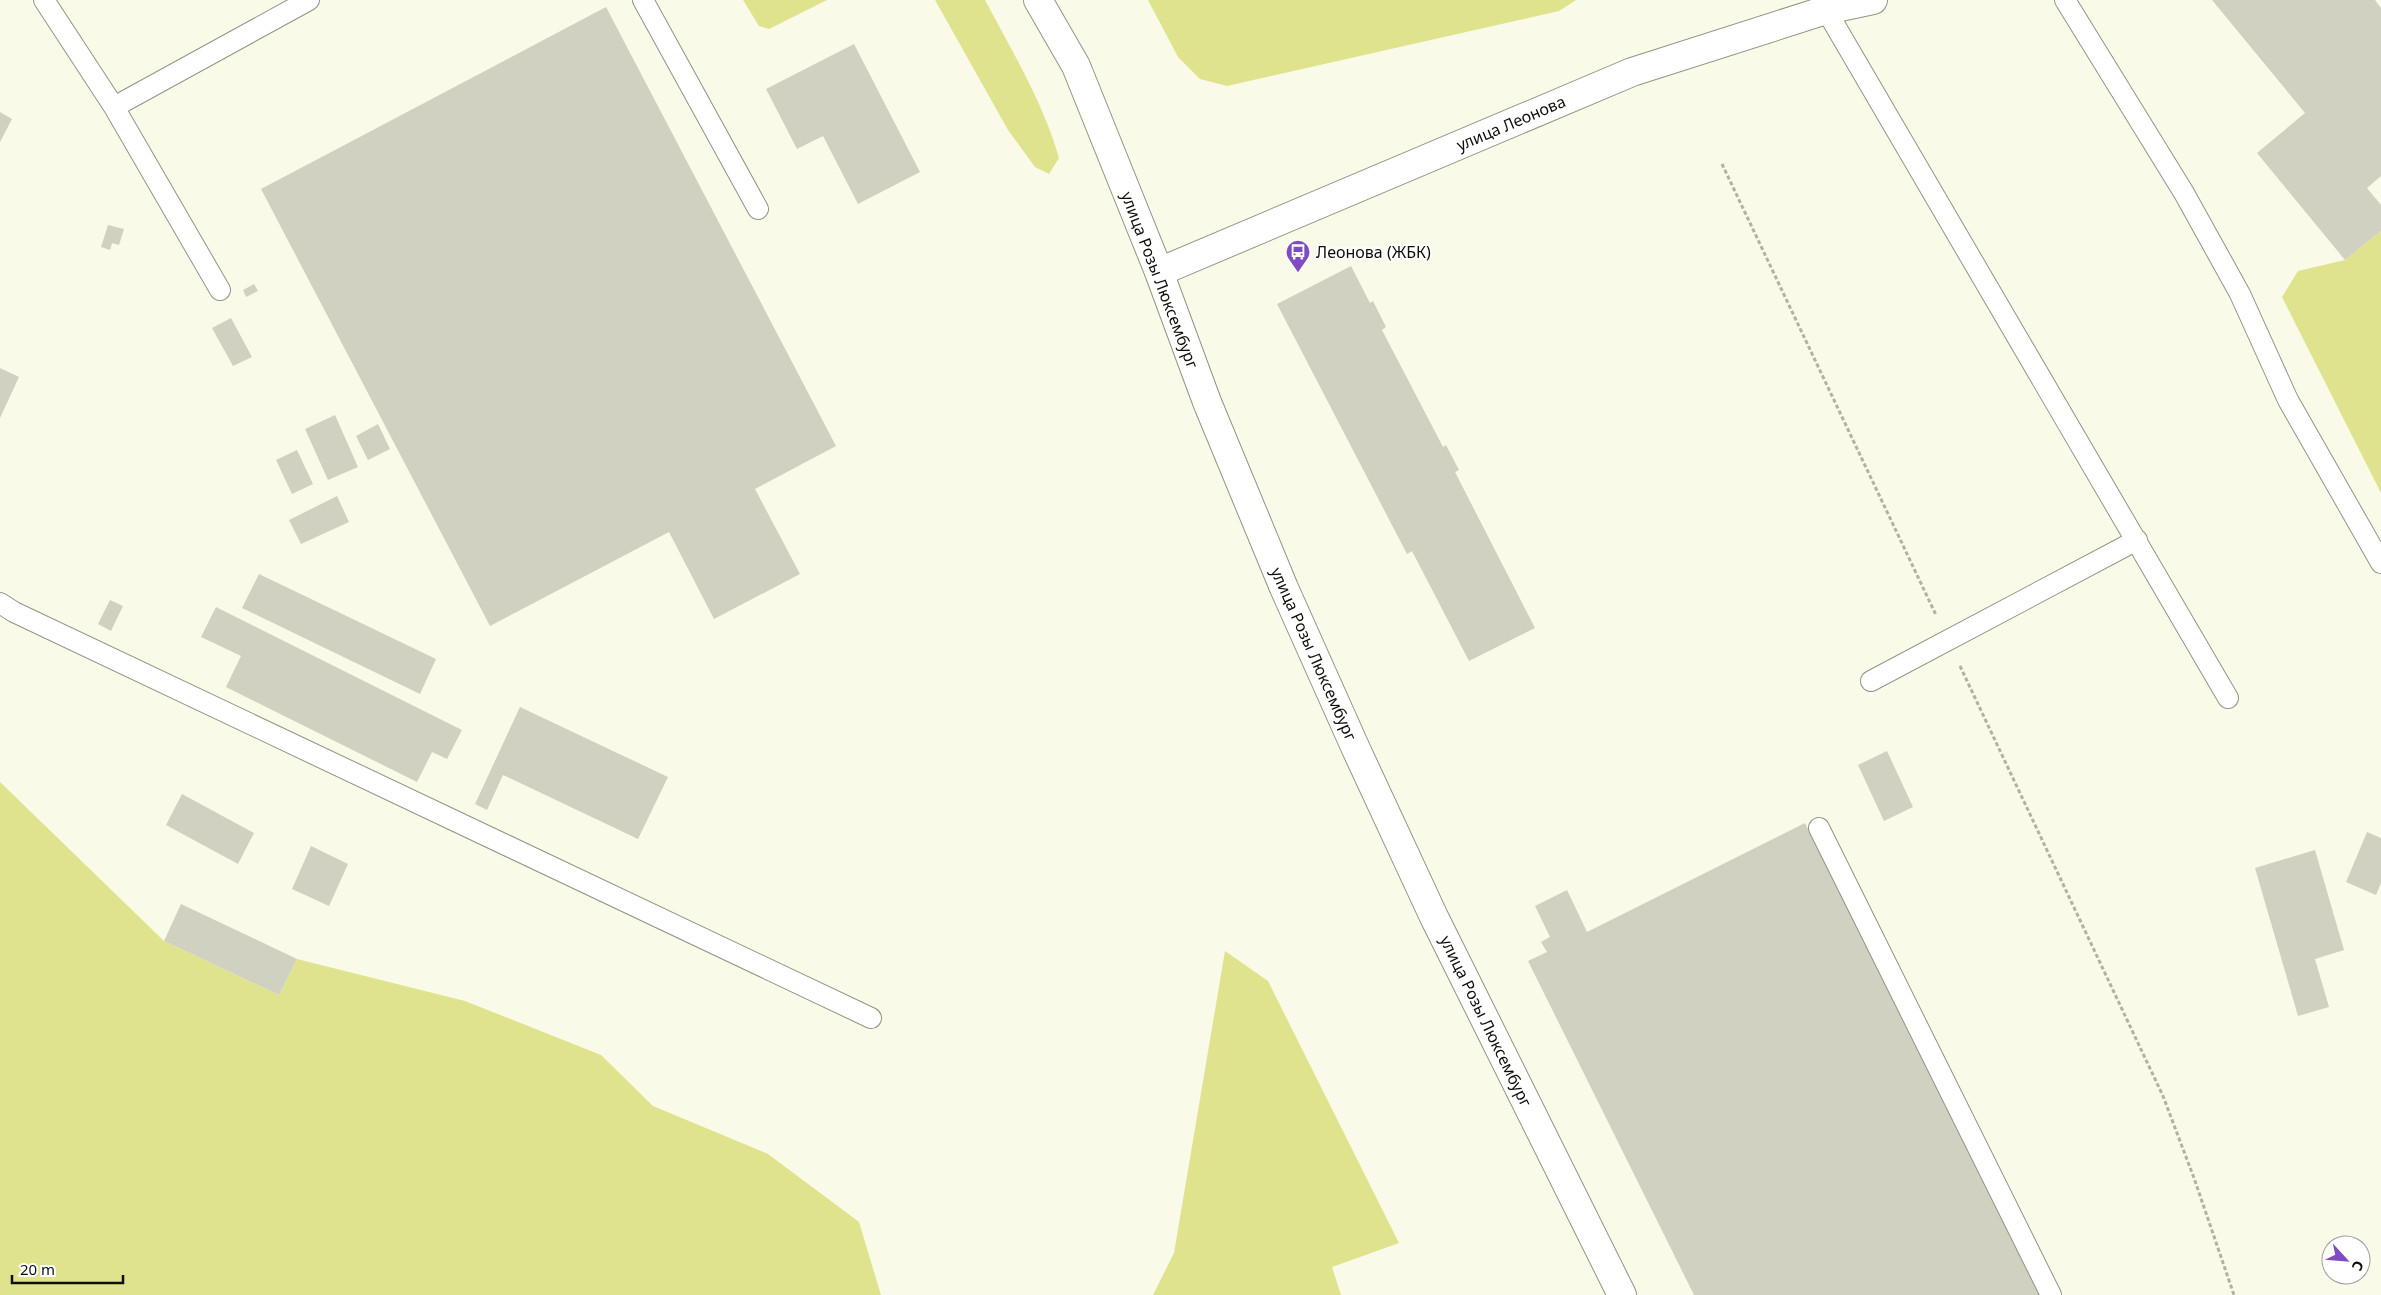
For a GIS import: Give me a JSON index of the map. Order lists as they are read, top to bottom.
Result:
{
  "streets": {
    "street": ["улица Леонова", "улица Розы Люксембург"]
  },
  "crossings": [
    ["улица Леонова", "улица Розы Люксембург"]
  ],
  "places": {
    "bus stop": ["Леонова (ЖБК)"]
  },
  "scale_bar": "20 m",
  "north": "bottom right"
}
